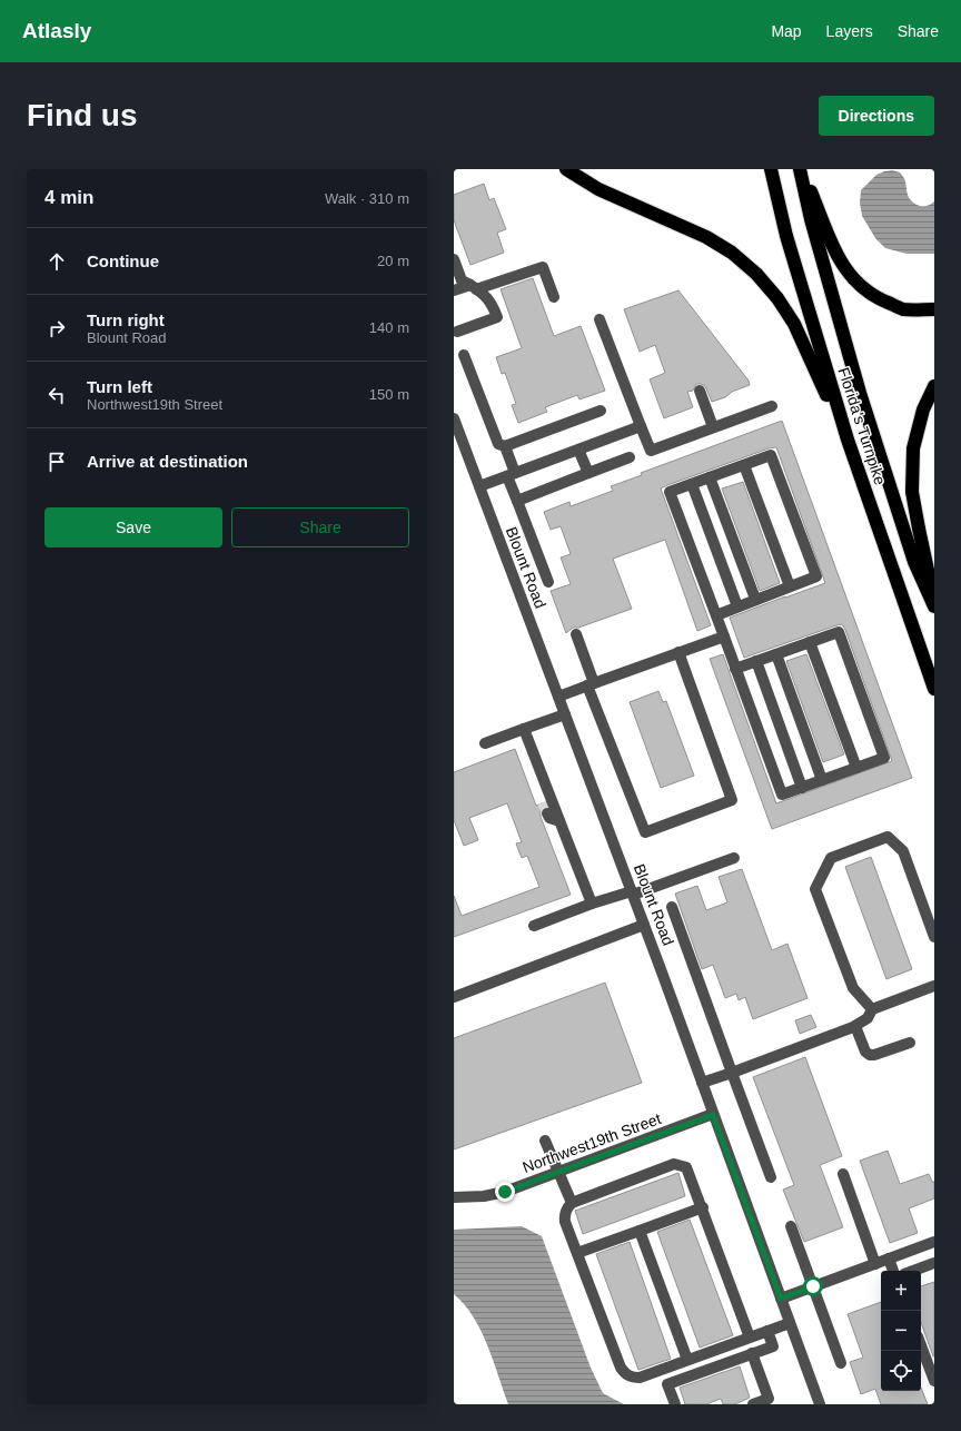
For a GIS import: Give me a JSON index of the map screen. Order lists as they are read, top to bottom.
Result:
{
  "streets": {
    "highway": ["Florida's Turnpike"],
    "street": ["Blount Road", "Northwest19th Street"]
  },
  "crossings": [
    ["Blount Road", "Northwest19th Street"]
  ],
  "page": {
    "header": "Atlasly",
    "nav": ["Map", "Layers", "Share"],
    "buttons": [
      "Directions",
      ["Save", "Share"]
    ],
    "title": "Find us",
    "heading": ["4 min", "Walk · 310 m"],
    "list": [
      ["Continue", "20 m"],
      ["Turn right", "Blount Road", "140 m"],
      ["Turn left", "Northwest19th Street", "150 m"],
      "Arrive at destination"
    ],
    "map_buttons": ["+", "−"]
  }
}
